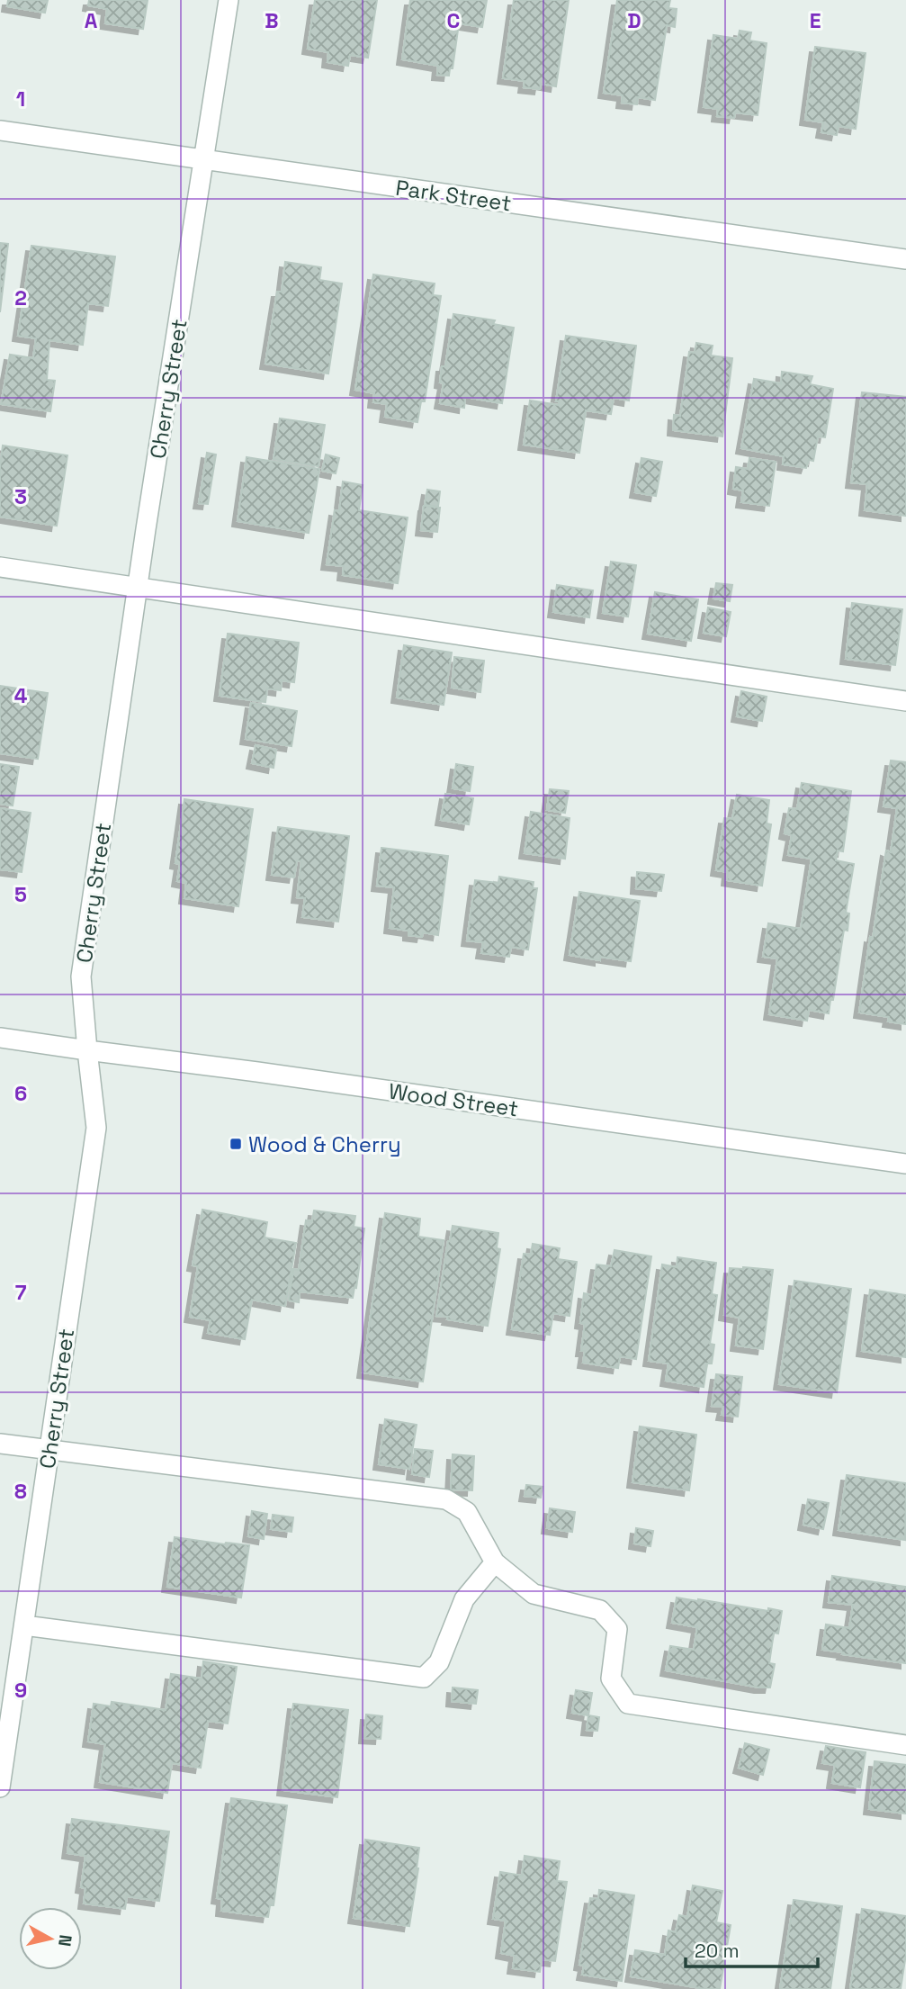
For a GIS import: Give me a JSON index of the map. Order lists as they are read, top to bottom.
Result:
{
  "streets": {
    "street": ["Park Street", "Cherry Street", "Wood Street"]
  },
  "crossings": [
    ["Park Street", "Cherry Street"],
    ["Cherry Street", "Wood Street"]
  ],
  "places": {
    "transit": ["Wood & Cherry"]
  },
  "scale_bar": "20 m",
  "north": "right",
  "grid": {
    "columns": [
      "A",
      "B",
      "C",
      "D",
      "E"
    ],
    "rows": [
      "1",
      "2",
      "3",
      "4",
      "5",
      "6",
      "7",
      "8",
      "9"
    ]
  }
}
